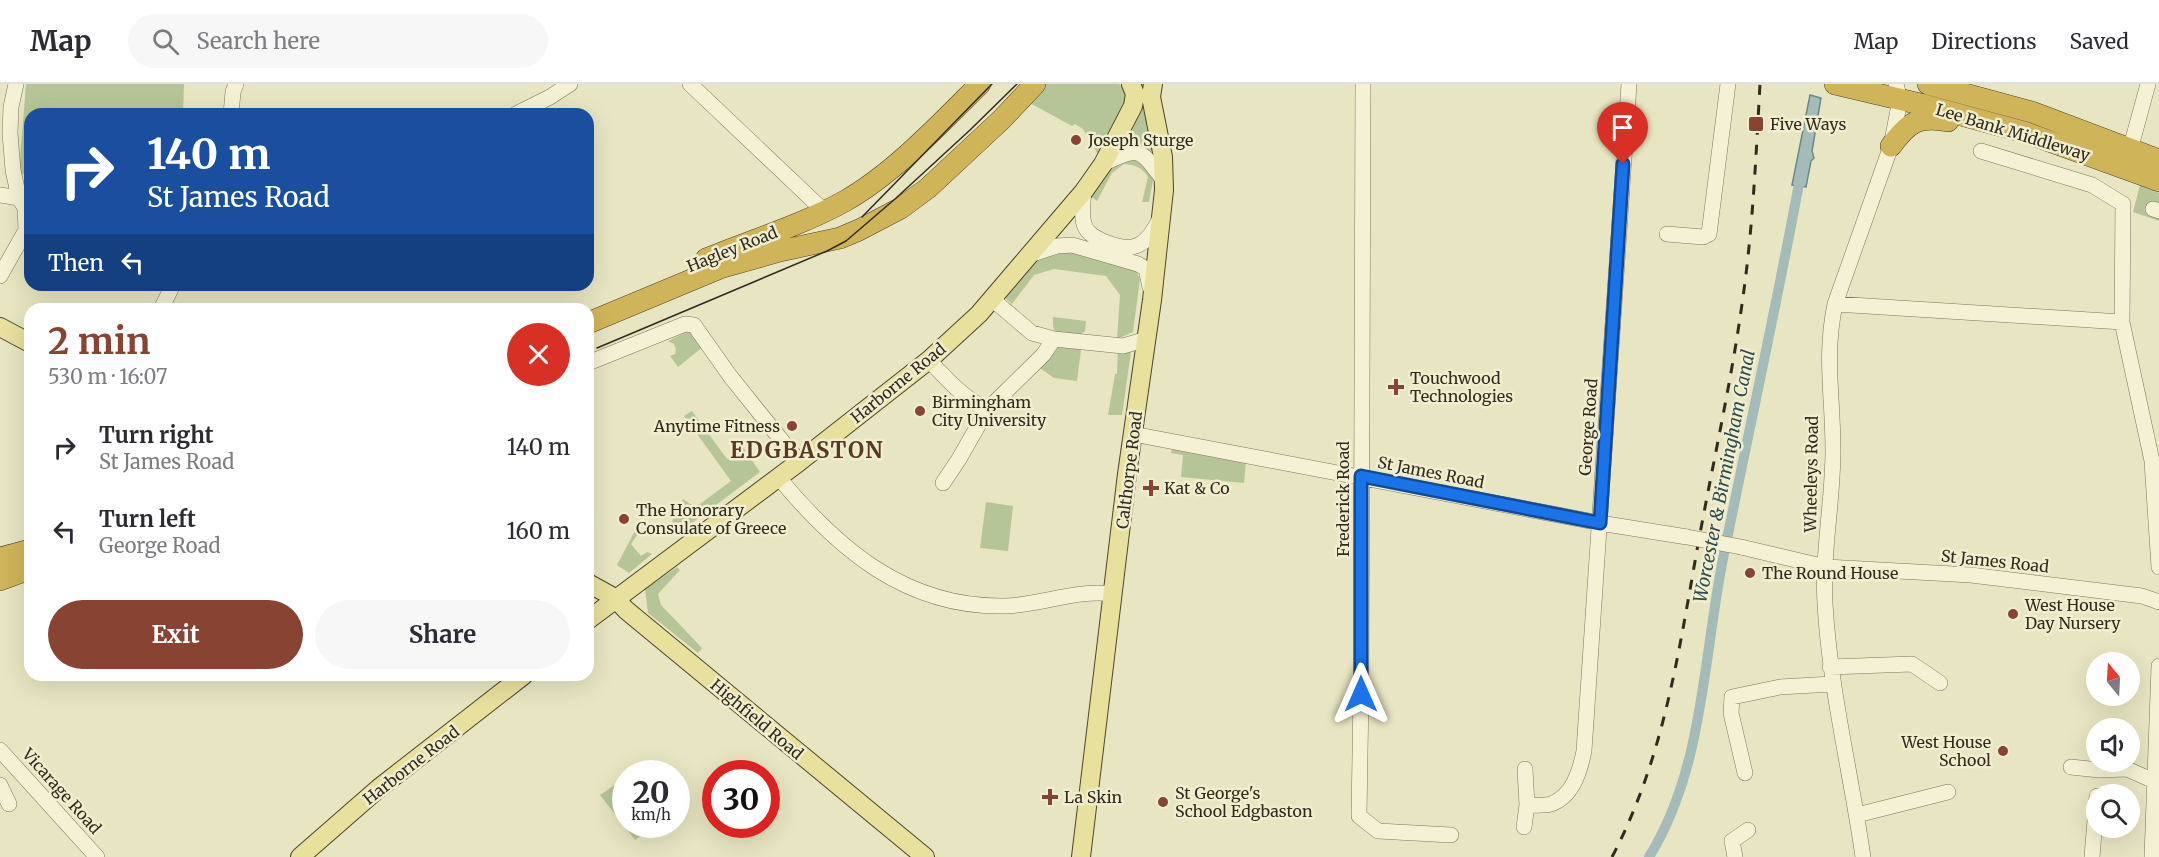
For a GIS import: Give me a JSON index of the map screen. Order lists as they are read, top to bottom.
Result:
{
  "streets": {
    "highway": ["Lee Bank Middleway", "Hagley Road"],
    "main road": ["Harborne Road", "Calthorpe Road", "Highfield Road"],
    "street": [
      "George Road",
      "St James Road",
      "Wheeleys Road",
      "Frederick Road",
      "Vicarage Road"
    ]
  },
  "crossings": [
    ["Lee Bank Middleway", "Wheeleys Road"],
    ["Harborne Road", "Calthorpe Road"],
    ["Harborne Road", "Highfield Road"],
    ["George Road", "St James Road"],
    ["Calthorpe Road", "St James Road"],
    ["St James Road", "Wheeleys Road"],
    ["St James Road", "Frederick Road"]
  ],
  "districts": ["EDGBASTON"],
  "water": ["Worcester & Birmingham Canal"],
  "places": {
    "transit": ["Five Ways"],
    "other": [
      "Joseph Sturge",
      "Birmingham City University",
      "Anytime Fitness",
      "The Honorary Consulate of Greece",
      "The Round House",
      "West House Day Nursery",
      "West House School",
      "St George's School Edgbaston"
    ],
    "health": ["Touchwood Technologies", "Kat & Co", "La Skin"]
  },
  "north": "top",
  "page": {
    "header": "Map",
    "search": "Search here",
    "nav": ["Map", "Directions", "Saved"],
    "turn": ["140 m", "St James Road"],
    "then": "Then",
    "heading": ["2 min", "530 m · 16:07"],
    "list": [
      {
        "name": "Turn right",
        "note": "St James Road",
        "value": "140 m"
      },
      {
        "name": "Turn left",
        "note": "George Road",
        "value": "160 m"
      }
    ],
    "buttons": ["Exit", "Share"],
    "speed": "20 km/h",
    "limit": "30"
  }
}
